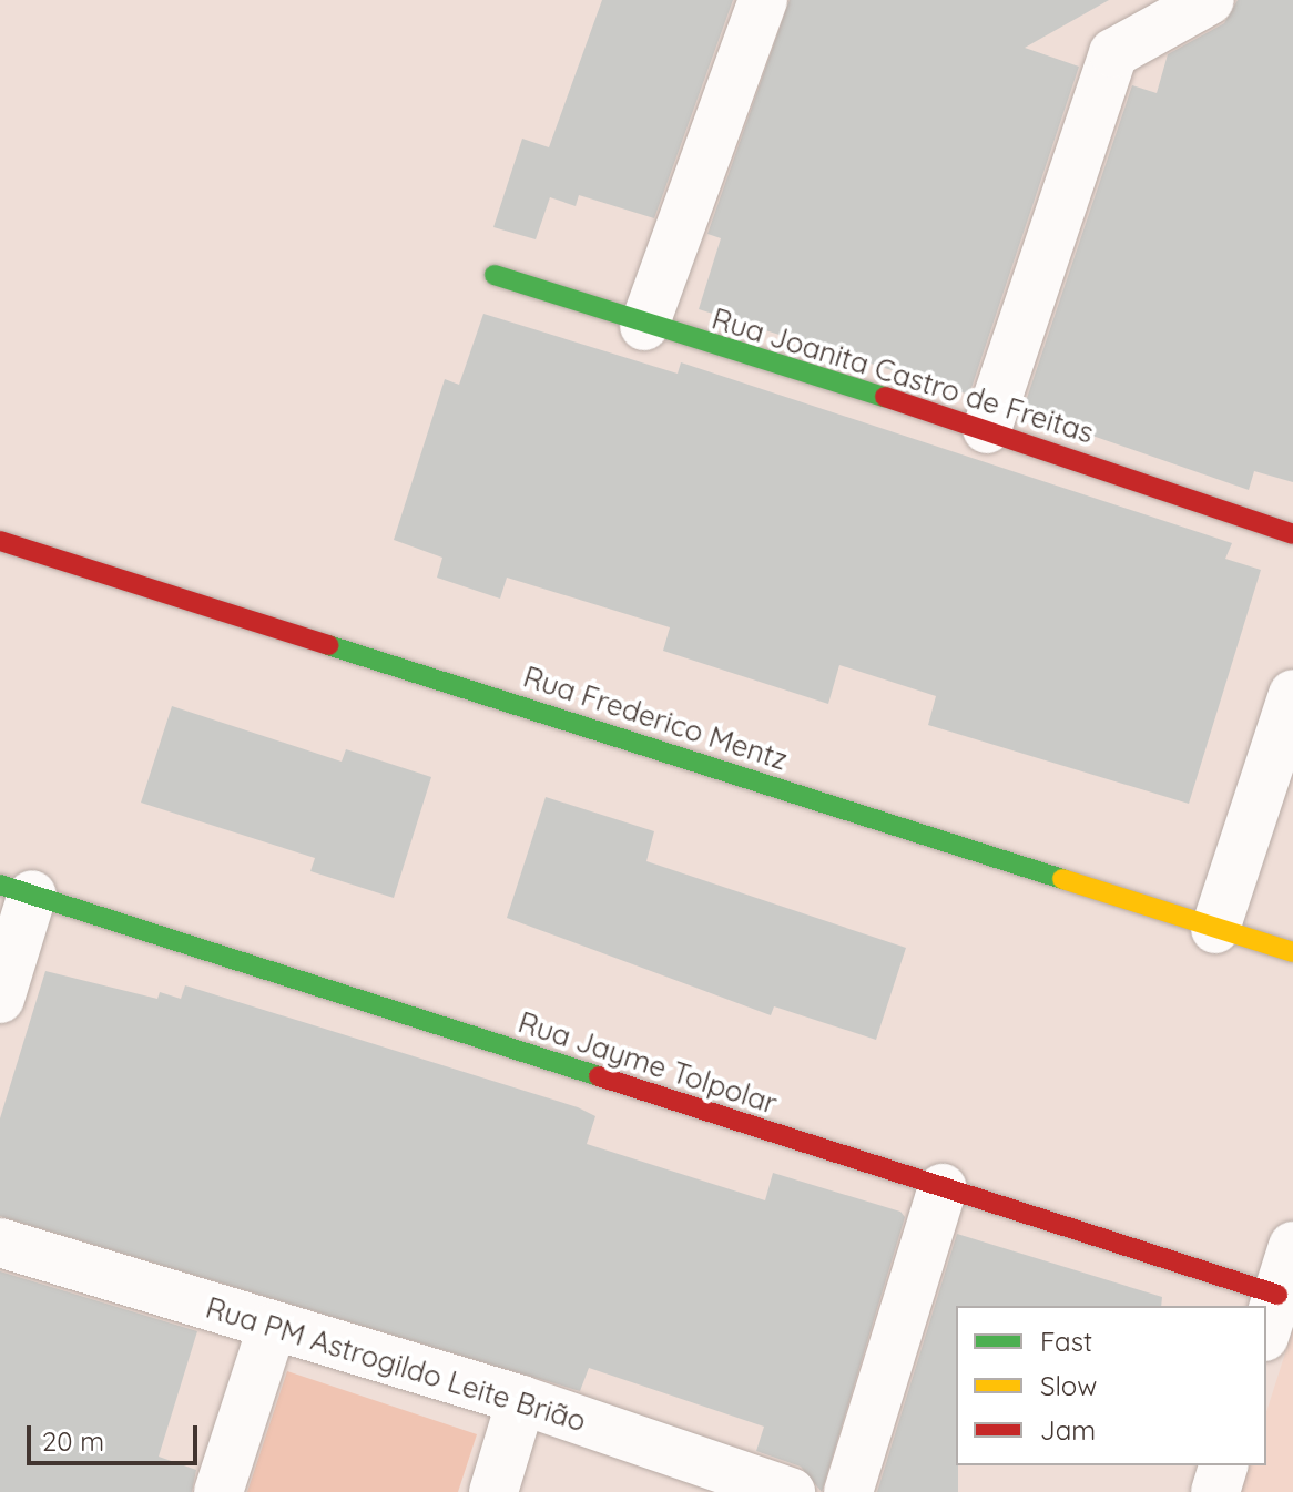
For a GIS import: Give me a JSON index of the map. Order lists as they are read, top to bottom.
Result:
{
  "streets": {
    "street": [
      "Rua Joanita Castro de Freitas",
      "Rua Frederico Mentz",
      "Rua Jayme Tolpolar",
      "Rua PM Astrogildo Leite Brião"
    ]
  },
  "legend": ["Fast", "Slow", "Jam"],
  "scale_bar": "20 m"
}
